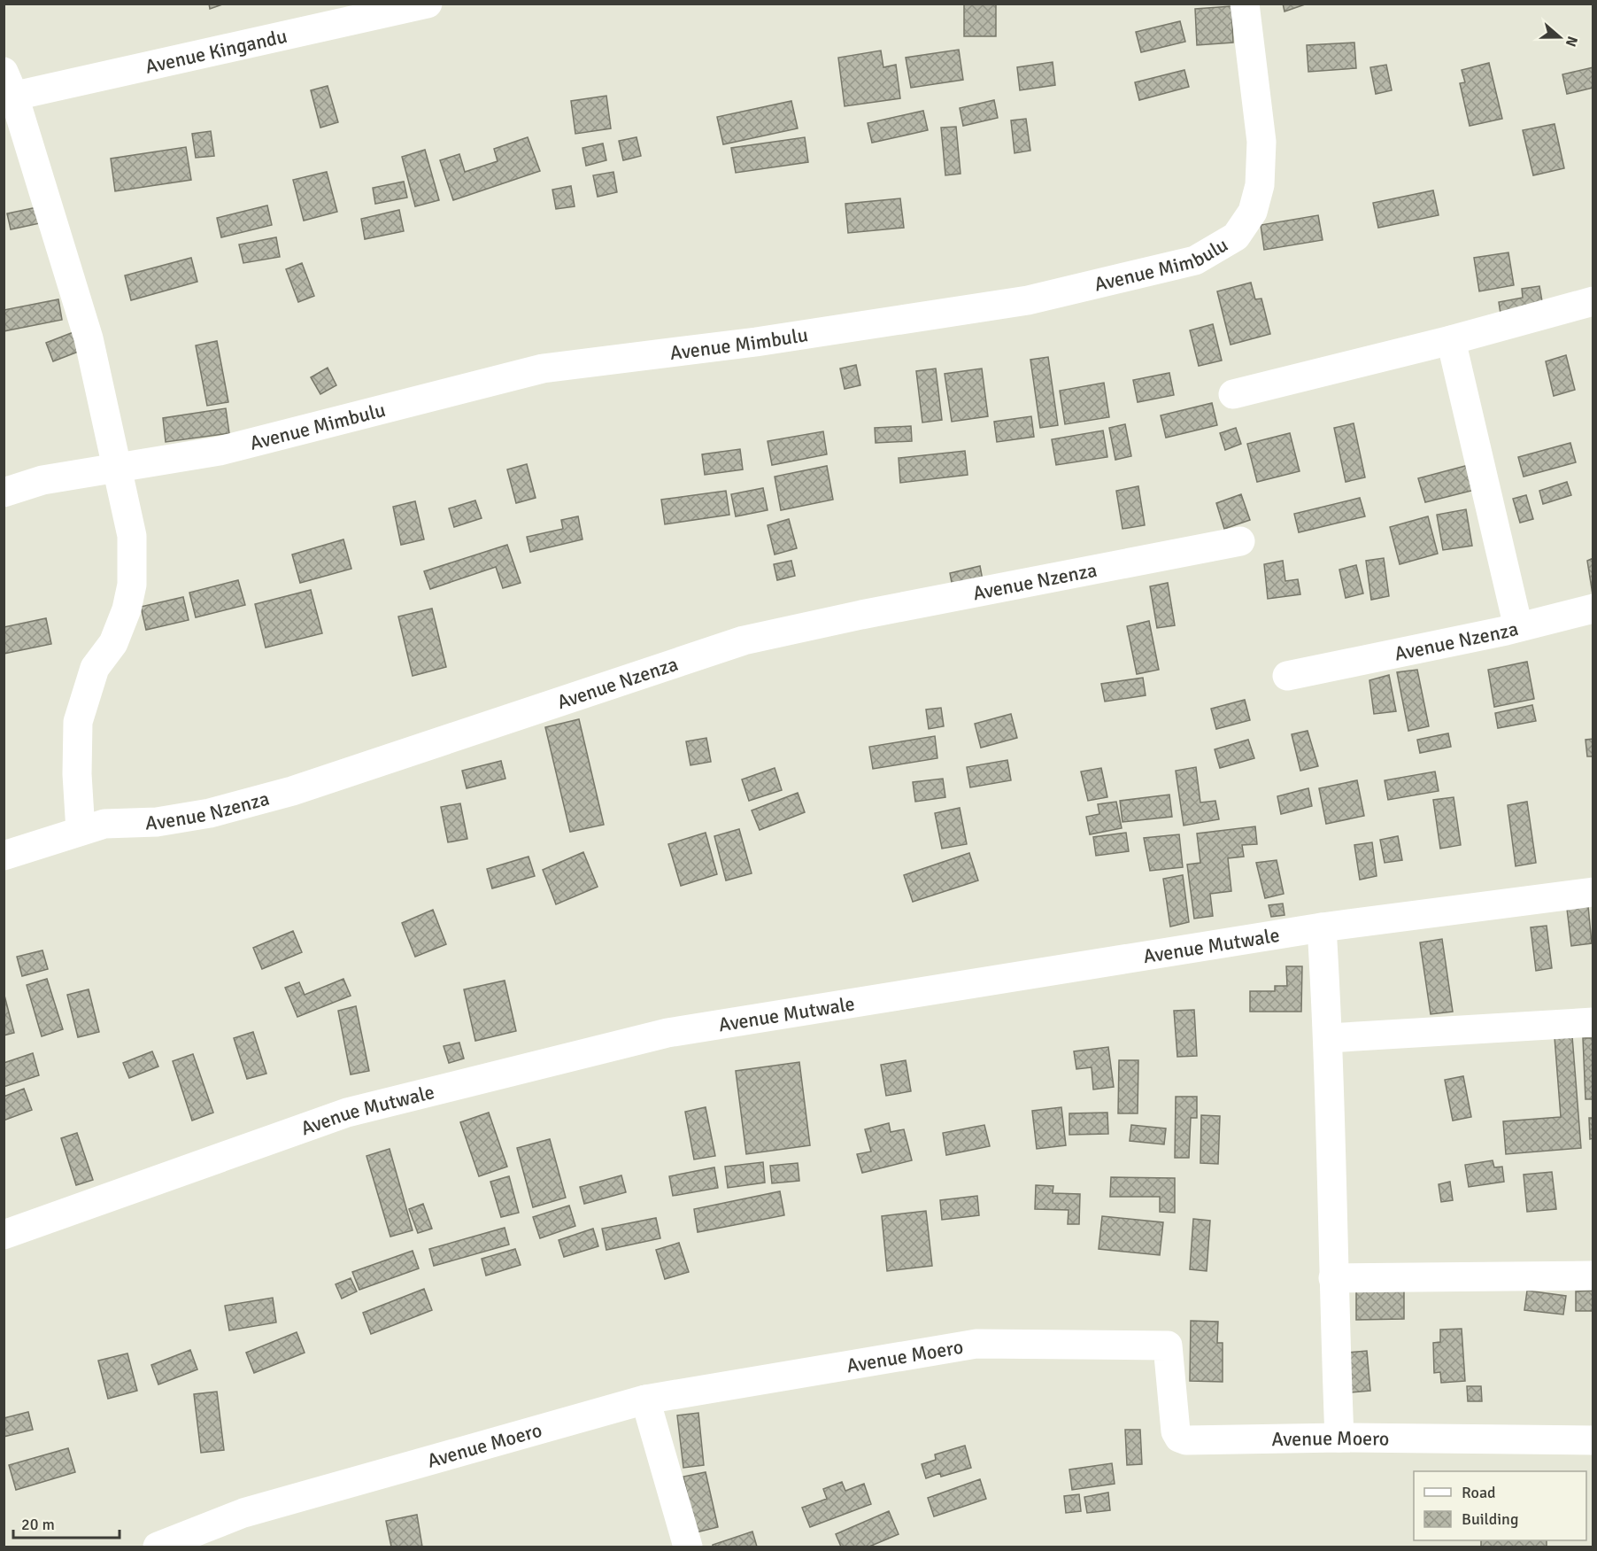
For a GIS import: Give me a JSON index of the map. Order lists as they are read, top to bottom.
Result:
{
  "streets": {
    "street": [
      "Avenue Kingandu",
      "Avenue Mimbulu",
      "Avenue Nzenza",
      "Avenue Mutwale",
      "Avenue Moero"
    ]
  },
  "legend": ["Road", "Building"],
  "scale_bar": "20 m",
  "north": "right"
}
